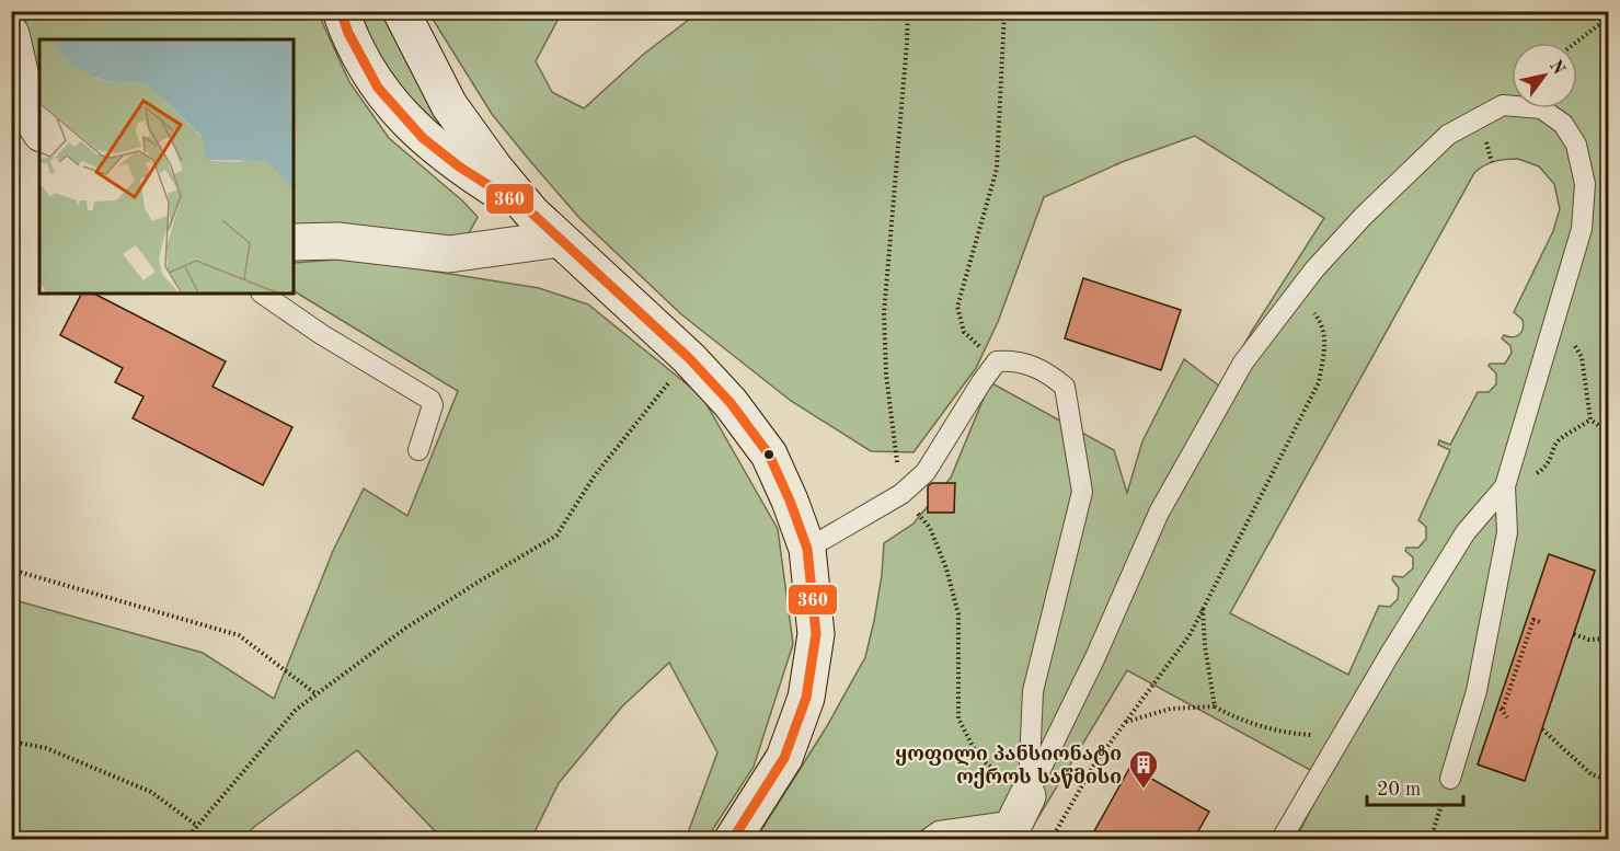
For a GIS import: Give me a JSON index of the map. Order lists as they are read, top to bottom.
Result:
{
  "places": {
    "building": ["ყოფილი პანსიონატი ოქროს საწმისი"]
  },
  "lines": ["transit line 360"],
  "scale_bar": "20 m",
  "north": "top right"
}
